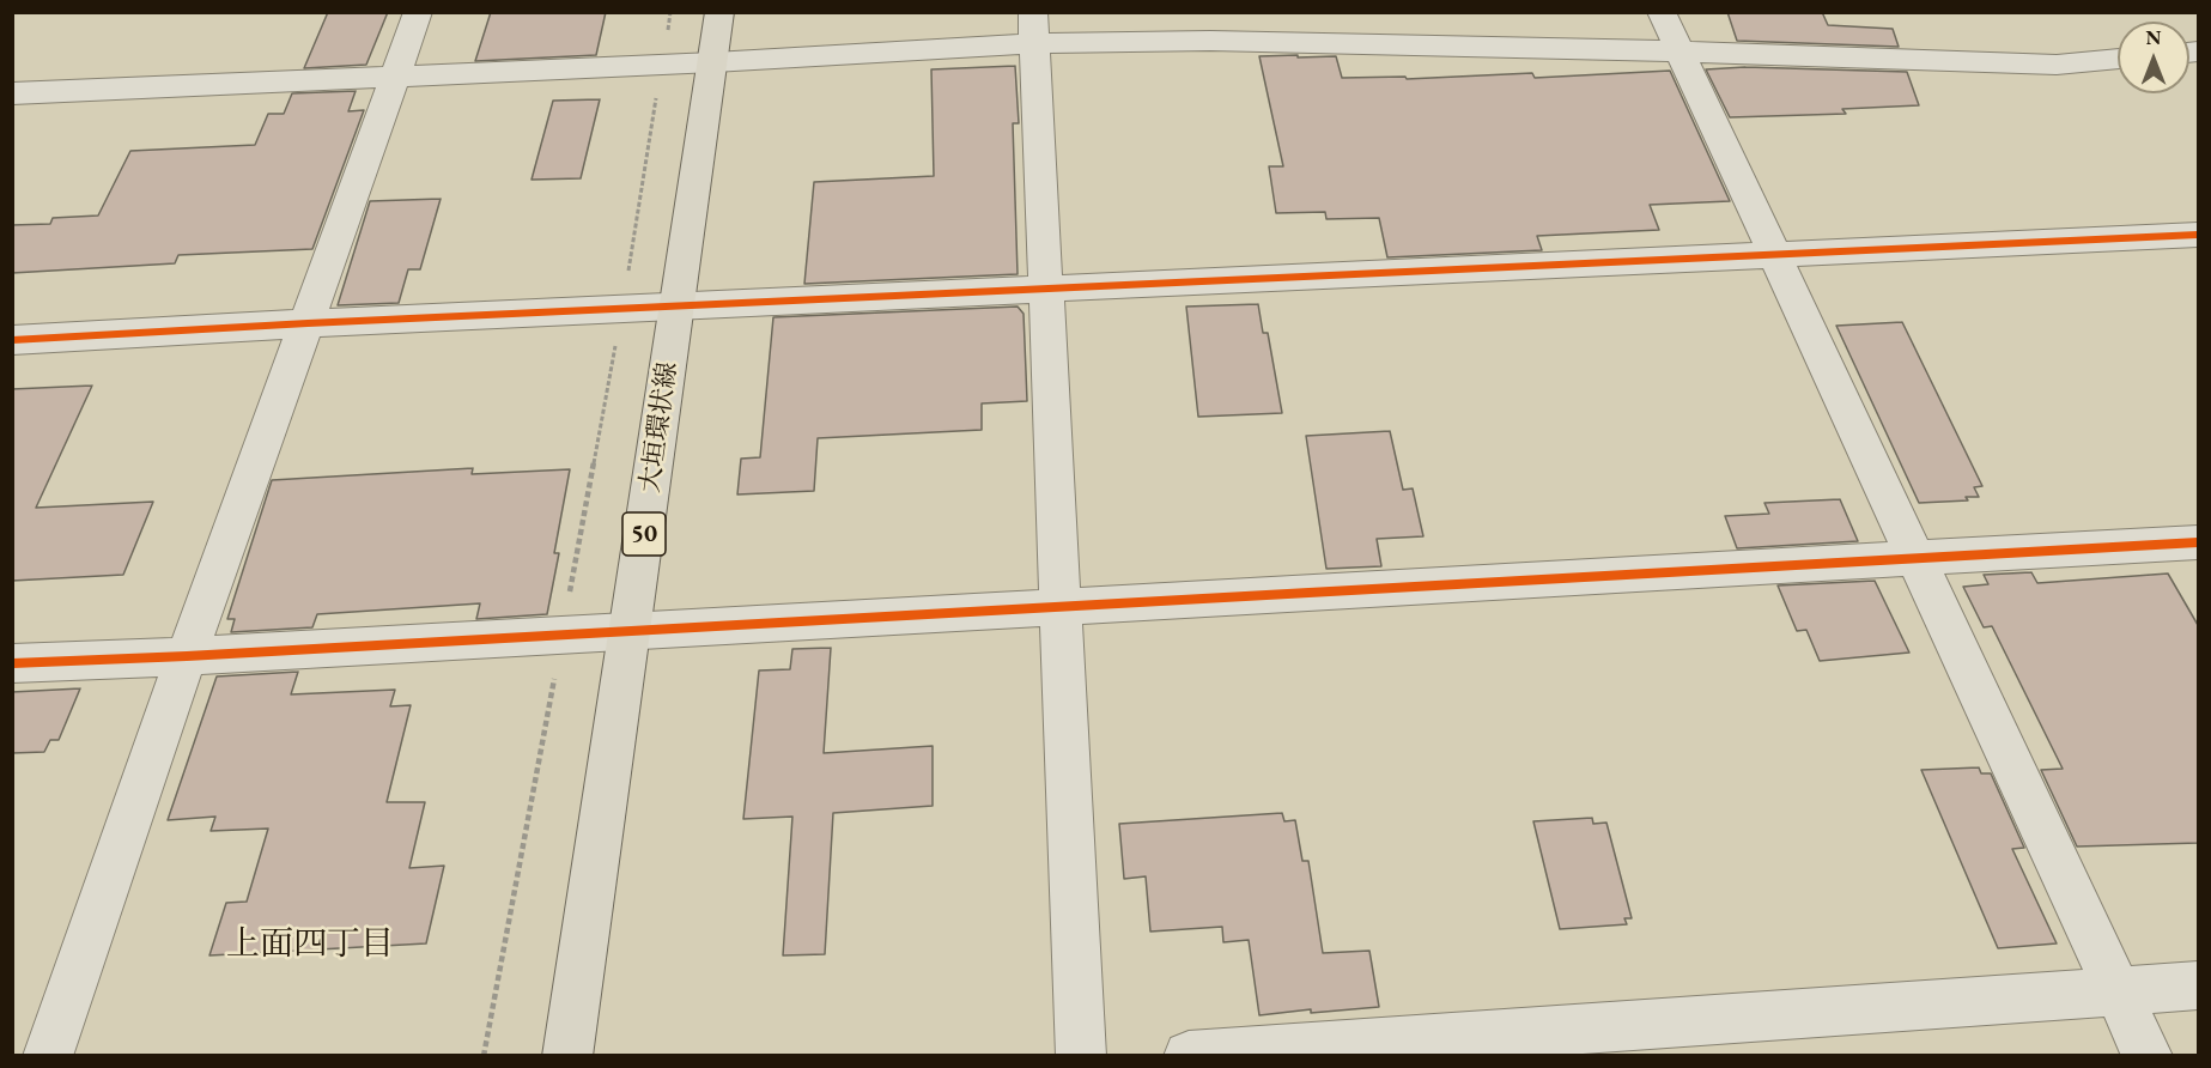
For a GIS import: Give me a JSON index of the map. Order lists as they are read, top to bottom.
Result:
{
  "streets": {
    "main road": ["大垣環状線", "50"]
  },
  "districts": ["上面四丁目"],
  "north": "top"
}
